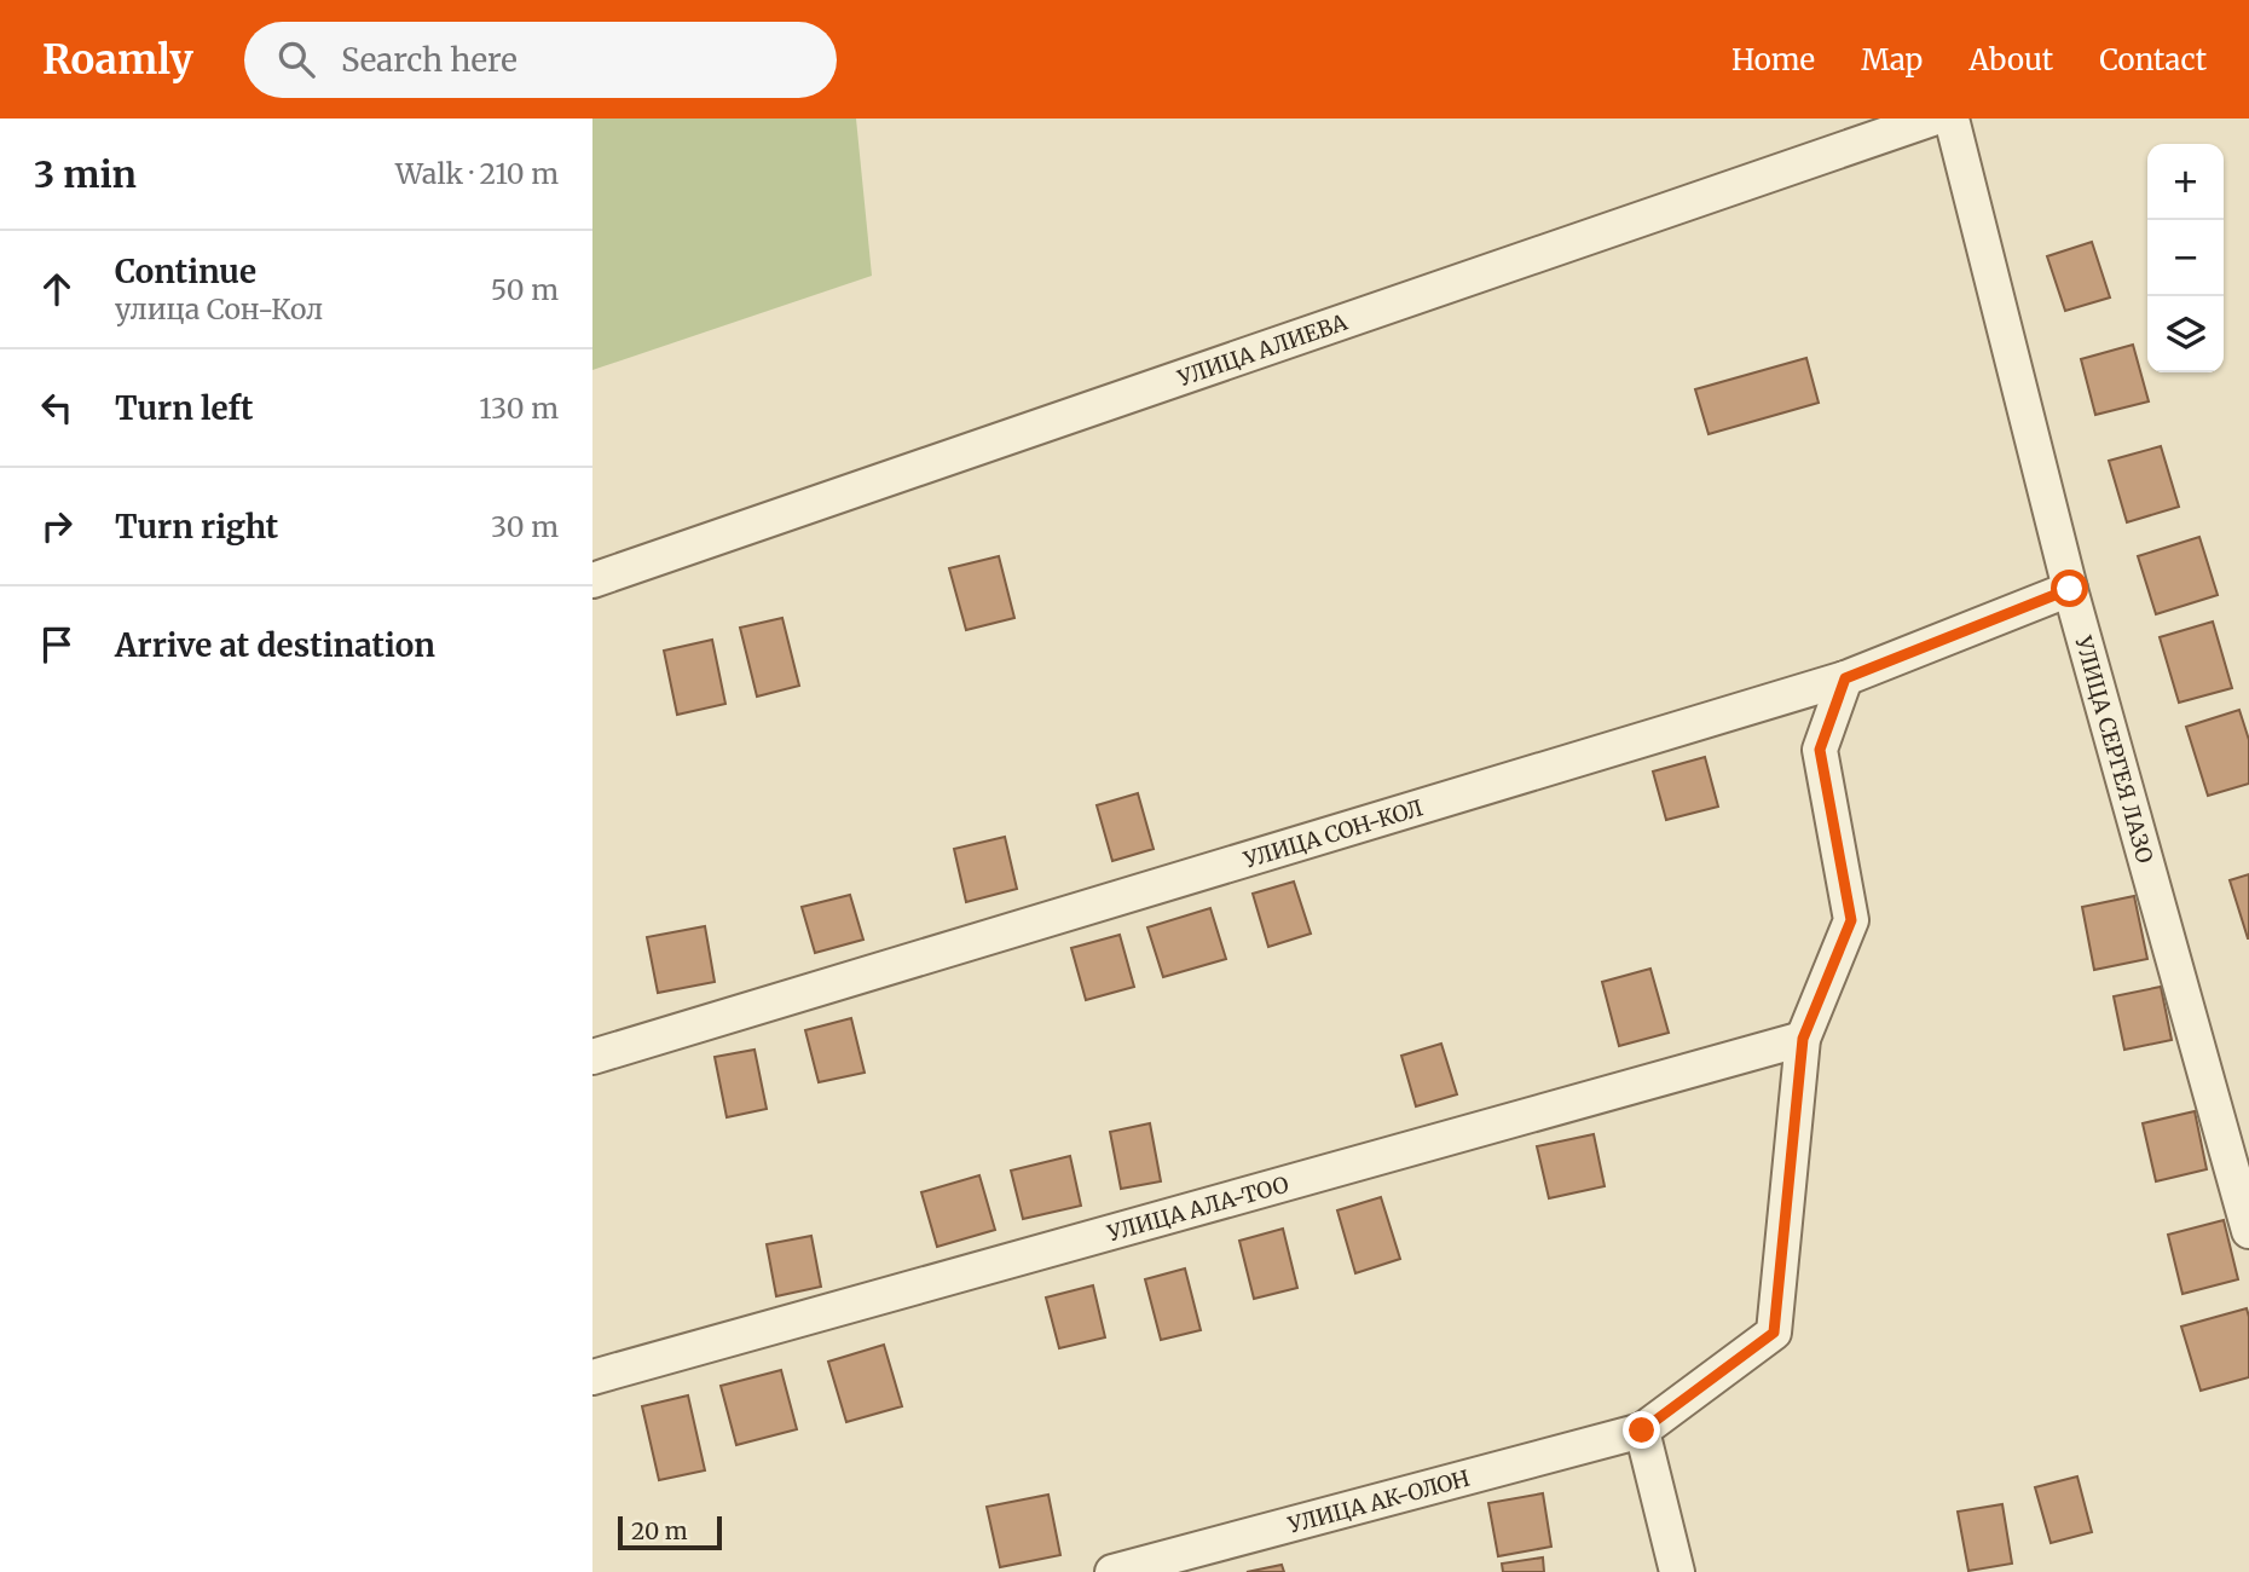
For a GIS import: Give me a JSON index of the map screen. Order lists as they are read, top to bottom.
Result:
{
  "streets": {
    "street": [
      "УЛИЦА АЛИЕВА",
      "УЛИЦА СЕРГЕЯ ЛАЗО",
      "УЛИЦА СОН-КОЛ",
      "УЛИЦА АЛА-ТОО",
      "УЛИЦА АК-ОЛОН"
    ]
  },
  "crossings": [
    ["УЛИЦА СЕРГЕЯ ЛАЗО", "УЛИЦА СОН-КОЛ"]
  ],
  "scale_bar": "20 m",
  "page": {
    "header": "Roamly",
    "search": "Search here",
    "nav": [
      "Home",
      "Map",
      "About",
      "Contact"
    ],
    "heading": ["3 min", "Walk · 210 m"],
    "map_buttons": ["+", "−"],
    "list": [
      ["Continue", "улица Сон-Кол", "50 m"],
      ["Turn left", "130 m"],
      ["Turn right", "30 m"],
      "Arrive at destination"
    ],
    "scale": "20 m"
  }
}
